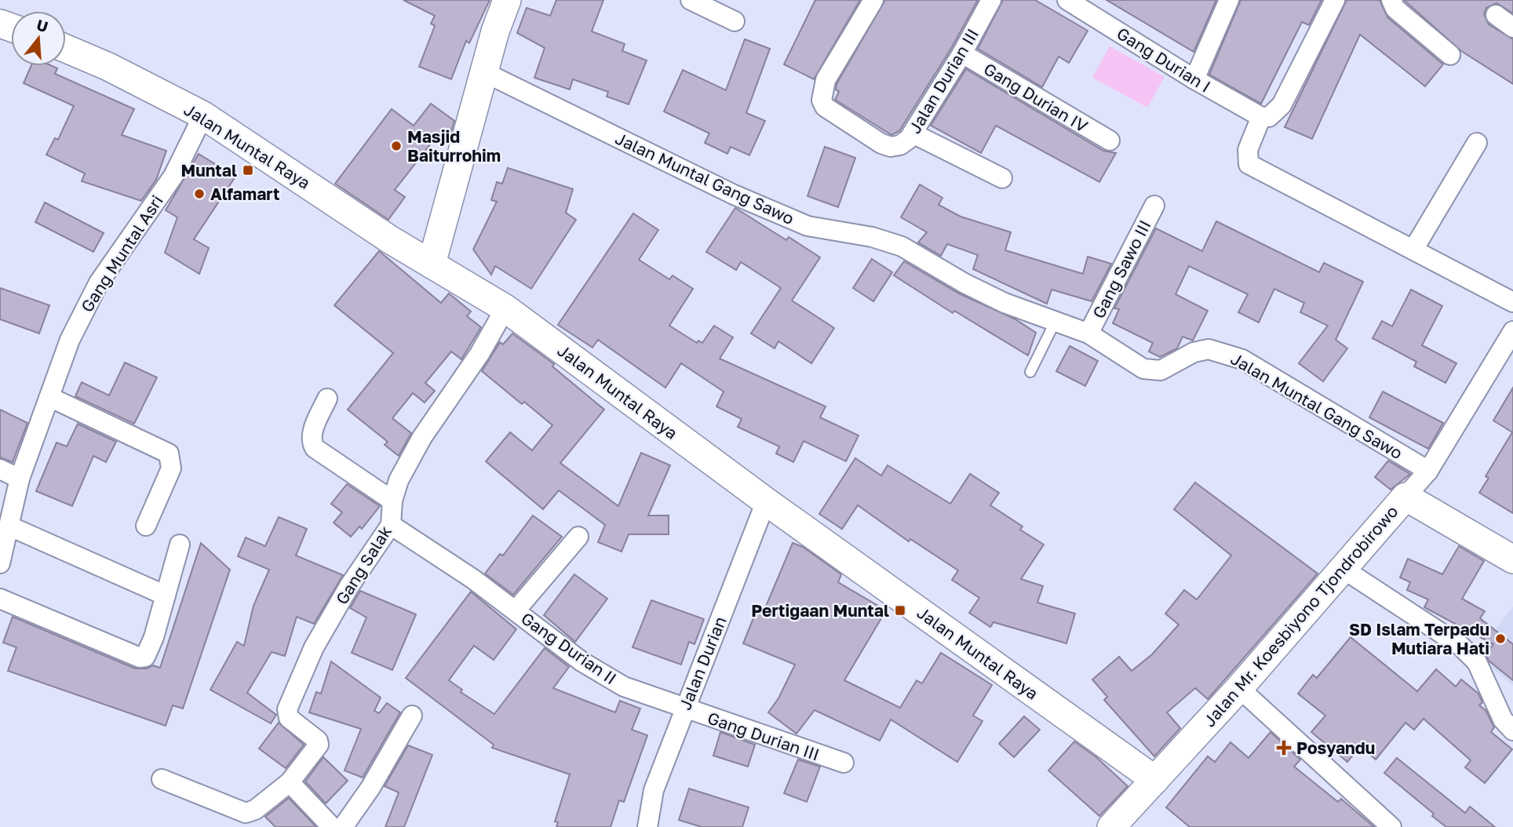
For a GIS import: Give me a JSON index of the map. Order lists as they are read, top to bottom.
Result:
{
  "streets": {
    "main road": ["Jalan Muntal Raya", "Jalan Mr. Koesbiyono Tjondrobirowo"],
    "street": [
      "Gang Durian I",
      "Jalan Durian III",
      "Gang Durian IV",
      "Jalan Muntal Gang Sawo",
      "Gang Muntal Asri",
      "Gang Sawo III",
      "Gang Salak",
      "Gang Durian II",
      "Jalan Durian",
      "Gang Durian III"
    ]
  },
  "crossings": [
    ["Jalan Durian III", "Gang Durian IV"],
    ["Jalan Muntal Raya", "Gang Muntal Asri"],
    ["Jalan Muntal Raya", "Gang Salak"],
    ["Jalan Muntal Raya", "Jalan Mr. Koesbiyono Tjondrobirowo"],
    ["Jalan Muntal Raya", "Jalan Durian"],
    ["Jalan Muntal Gang Sawo", "Gang Sawo III"],
    ["Gang Salak", "Gang Durian II"],
    ["Gang Durian II", "Jalan Durian"],
    ["Gang Durian II", "Gang Durian III"],
    ["Jalan Durian", "Gang Durian III"]
  ],
  "places": {
    "other": ["Masjid Baiturrohim", "Alfamart", "SD Islam Terpadu Mutiara Hati"],
    "transit": ["Muntal", "Pertigaan Muntal"],
    "health": ["Posyandu"]
  },
  "north": "top"
}
